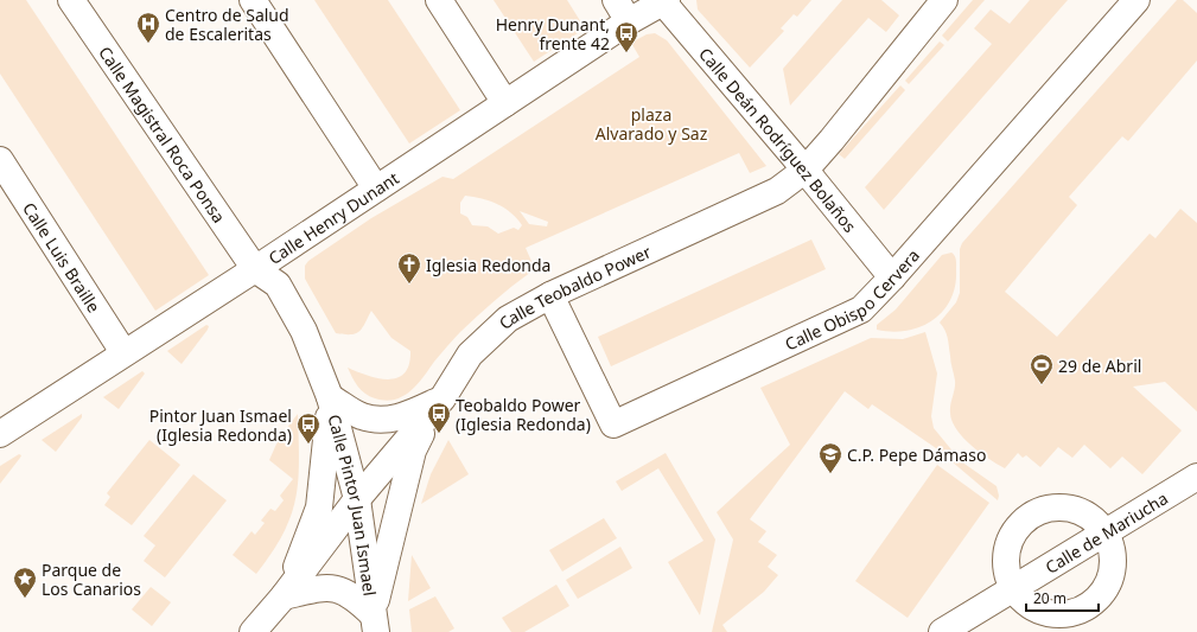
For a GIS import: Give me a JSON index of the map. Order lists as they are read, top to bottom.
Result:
{
  "streets": {
    "street": [
      "Calle Magistral Roca Ponsa",
      "Calle Deán Rodríguez Bolaños",
      "Calle Henry Dunant",
      "Calle Luis Braille",
      "Calle Teobaldo Power",
      "Calle Obispo Cervera",
      "Calle Pintor Juan Ismael",
      "Calle de Mariucha"
    ]
  },
  "crossings": [
    ["Calle Magistral Roca Ponsa", "Calle Henry Dunant"],
    ["Calle Magistral Roca Ponsa", "Calle Pintor Juan Ismael"],
    ["Calle Deán Rodríguez Bolaños", "Calle Henry Dunant"],
    ["Calle Deán Rodríguez Bolaños", "Calle Teobaldo Power"],
    ["Calle Deán Rodríguez Bolaños", "Calle Obispo Cervera"],
    ["Calle Henry Dunant", "Calle Luis Braille"],
    ["Calle Henry Dunant", "Calle Pintor Juan Ismael"],
    ["Calle Teobaldo Power", "Calle Obispo Cervera"],
    ["Calle Teobaldo Power", "Calle Pintor Juan Ismael"]
  ],
  "parks": ["plaza Alvarado y Saz"],
  "places": {
    "hospital": ["Centro de Salud de Escaleritas"],
    "bus stop": ["Henry Dunant, frente 42", "Teobaldo Power (Iglesia Redonda)", "Pintor Juan Ismael (Iglesia Redonda)"],
    "church": ["Iglesia Redonda"],
    "sports": ["29 de Abril"],
    "school or university": ["C.P. Pepe Dámaso"],
    "place": ["Parque de Los Canarios"]
  },
  "scale_bar": "20 m"
}
